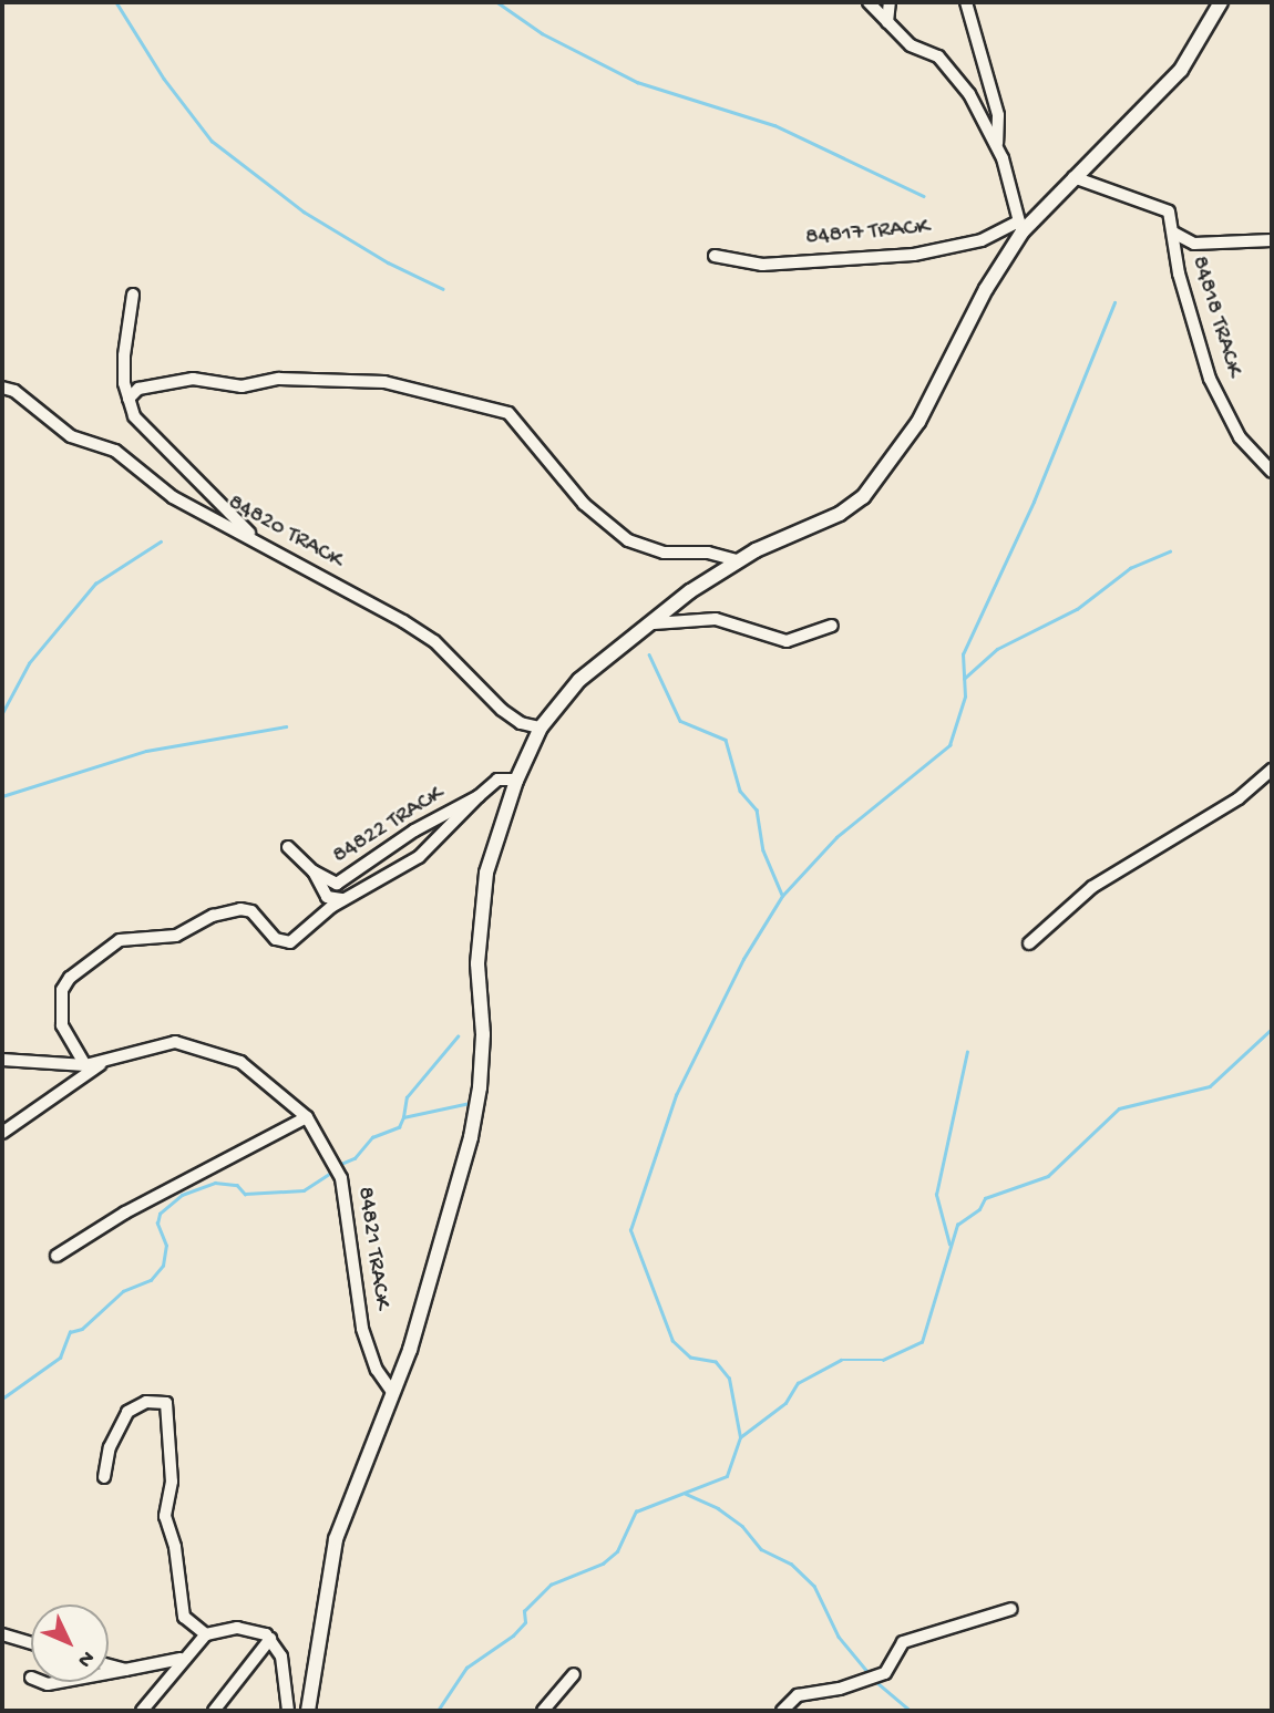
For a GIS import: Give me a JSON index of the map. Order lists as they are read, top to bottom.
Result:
{
  "streets": {
    "street": [
      "84817 TRACK",
      "84818 TRACK",
      "84820 TRACK",
      "84822 TRACK",
      "84821 TRACK"
    ]
  },
  "north": "bottom right"
}
